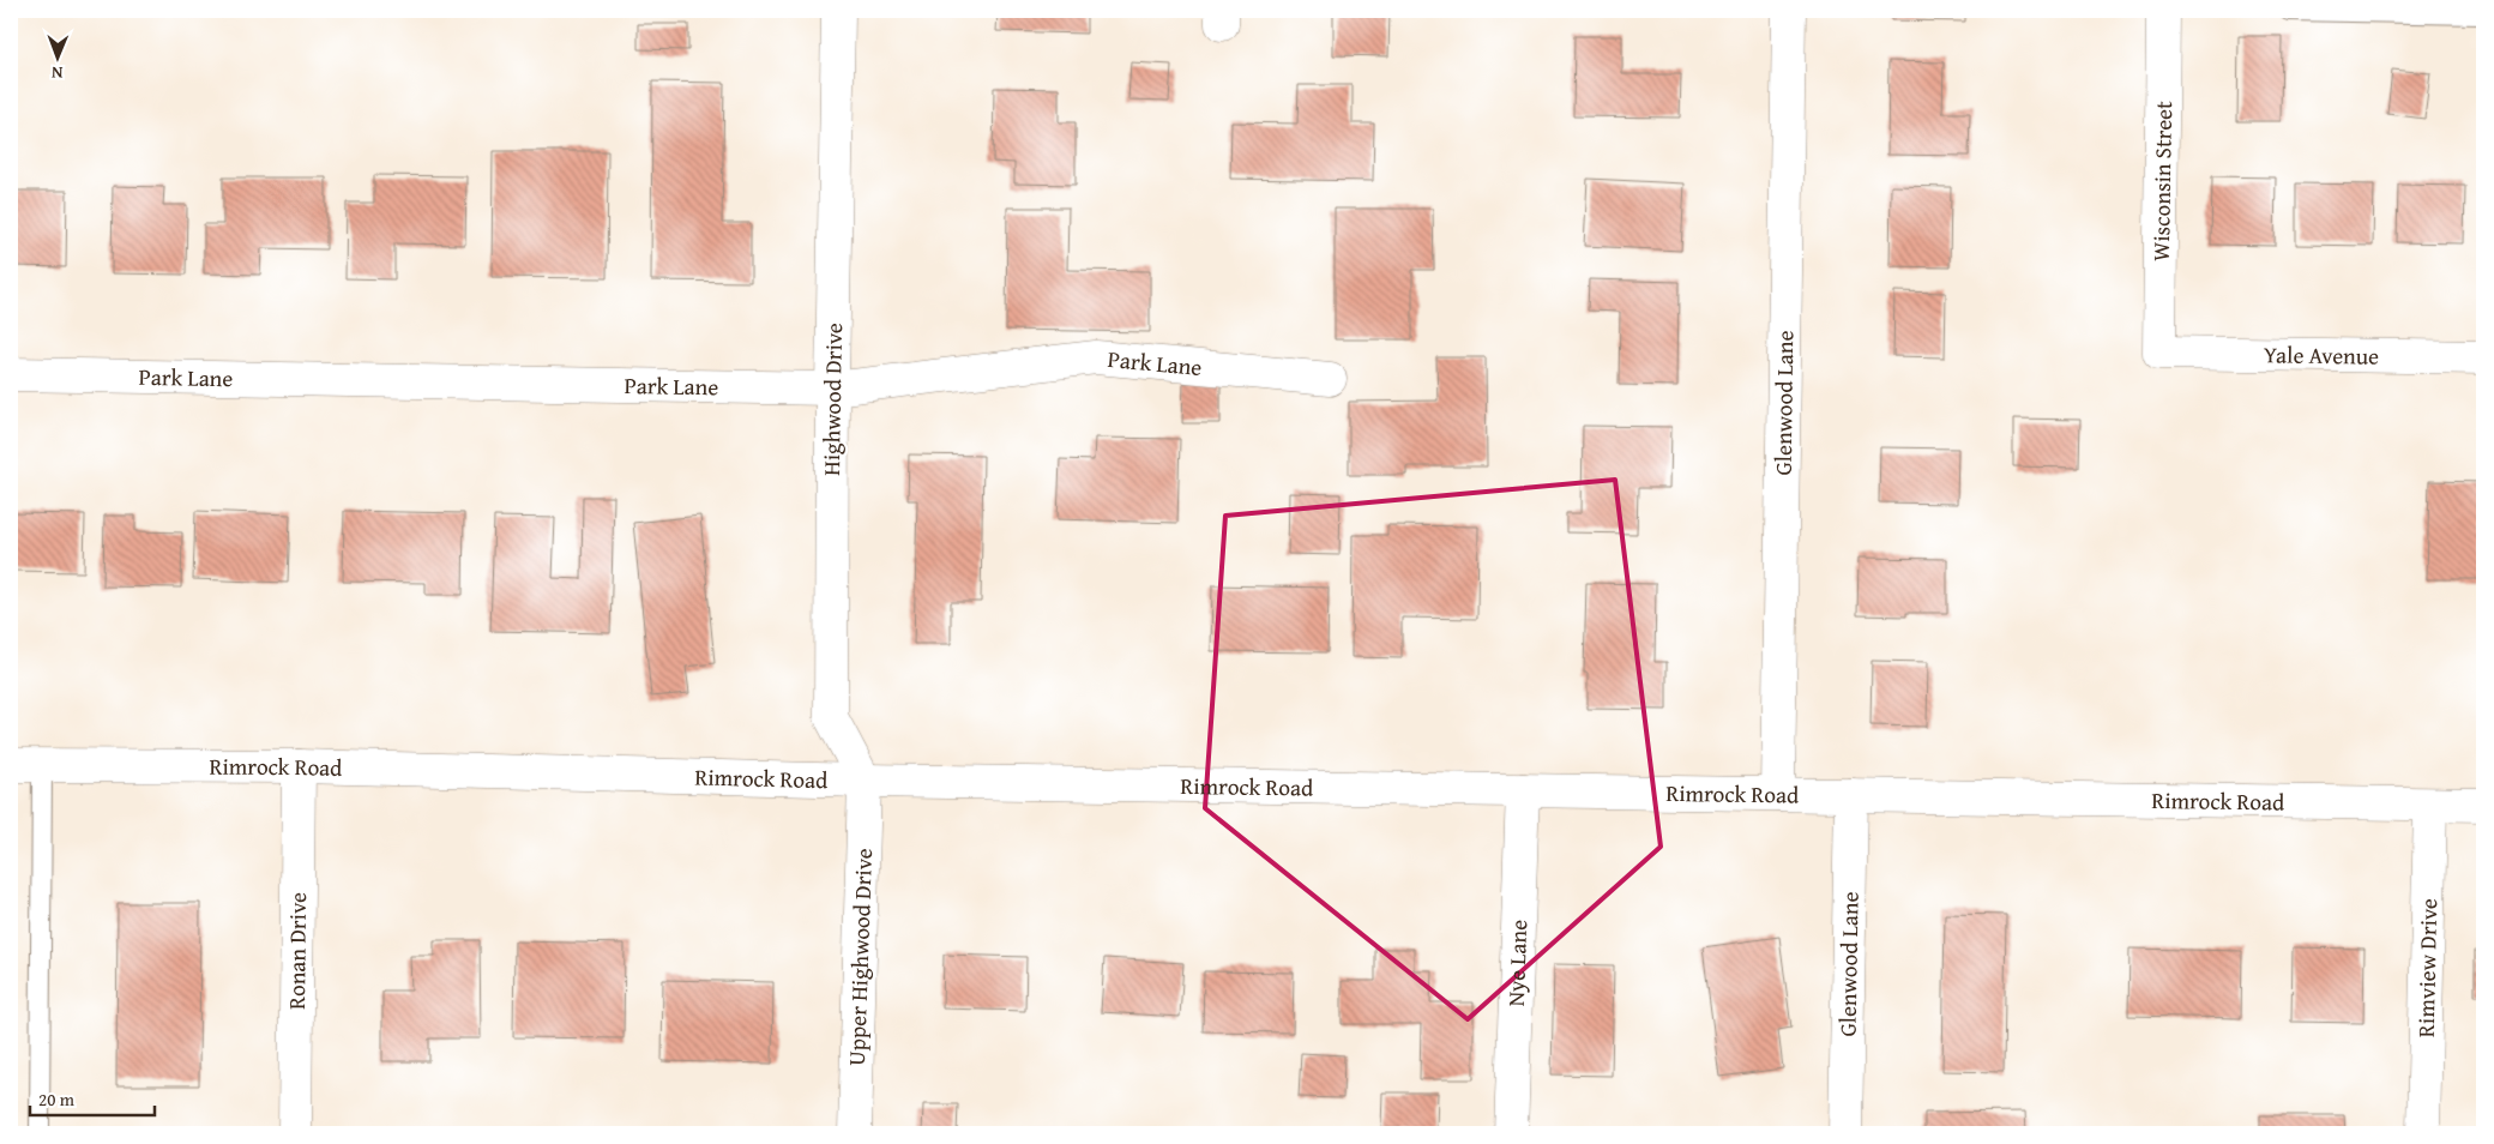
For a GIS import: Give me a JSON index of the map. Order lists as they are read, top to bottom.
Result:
{
  "streets": {
    "street": [
      "Wisconsin Street",
      "Yale Avenue",
      "Park Lane",
      "Highwood Drive",
      "Glenwood Lane",
      "Rimrock Road",
      "Ronan Drive",
      "Upper Highwood Drive",
      "Nye Lane",
      "Rimview Drive"
    ]
  },
  "crossings": [
    ["Wisconsin Street", "Yale Avenue"],
    ["Park Lane", "Highwood Drive"],
    ["Highwood Drive", "Rimrock Road"],
    ["Highwood Drive", "Upper Highwood Drive"],
    ["Glenwood Lane", "Rimrock Road"],
    ["Rimrock Road", "Ronan Drive"],
    ["Rimrock Road", "Upper Highwood Drive"],
    ["Rimrock Road", "Nye Lane"],
    ["Rimrock Road", "Rimview Drive"]
  ],
  "scale_bar": "20 m",
  "north": "bottom"
}
